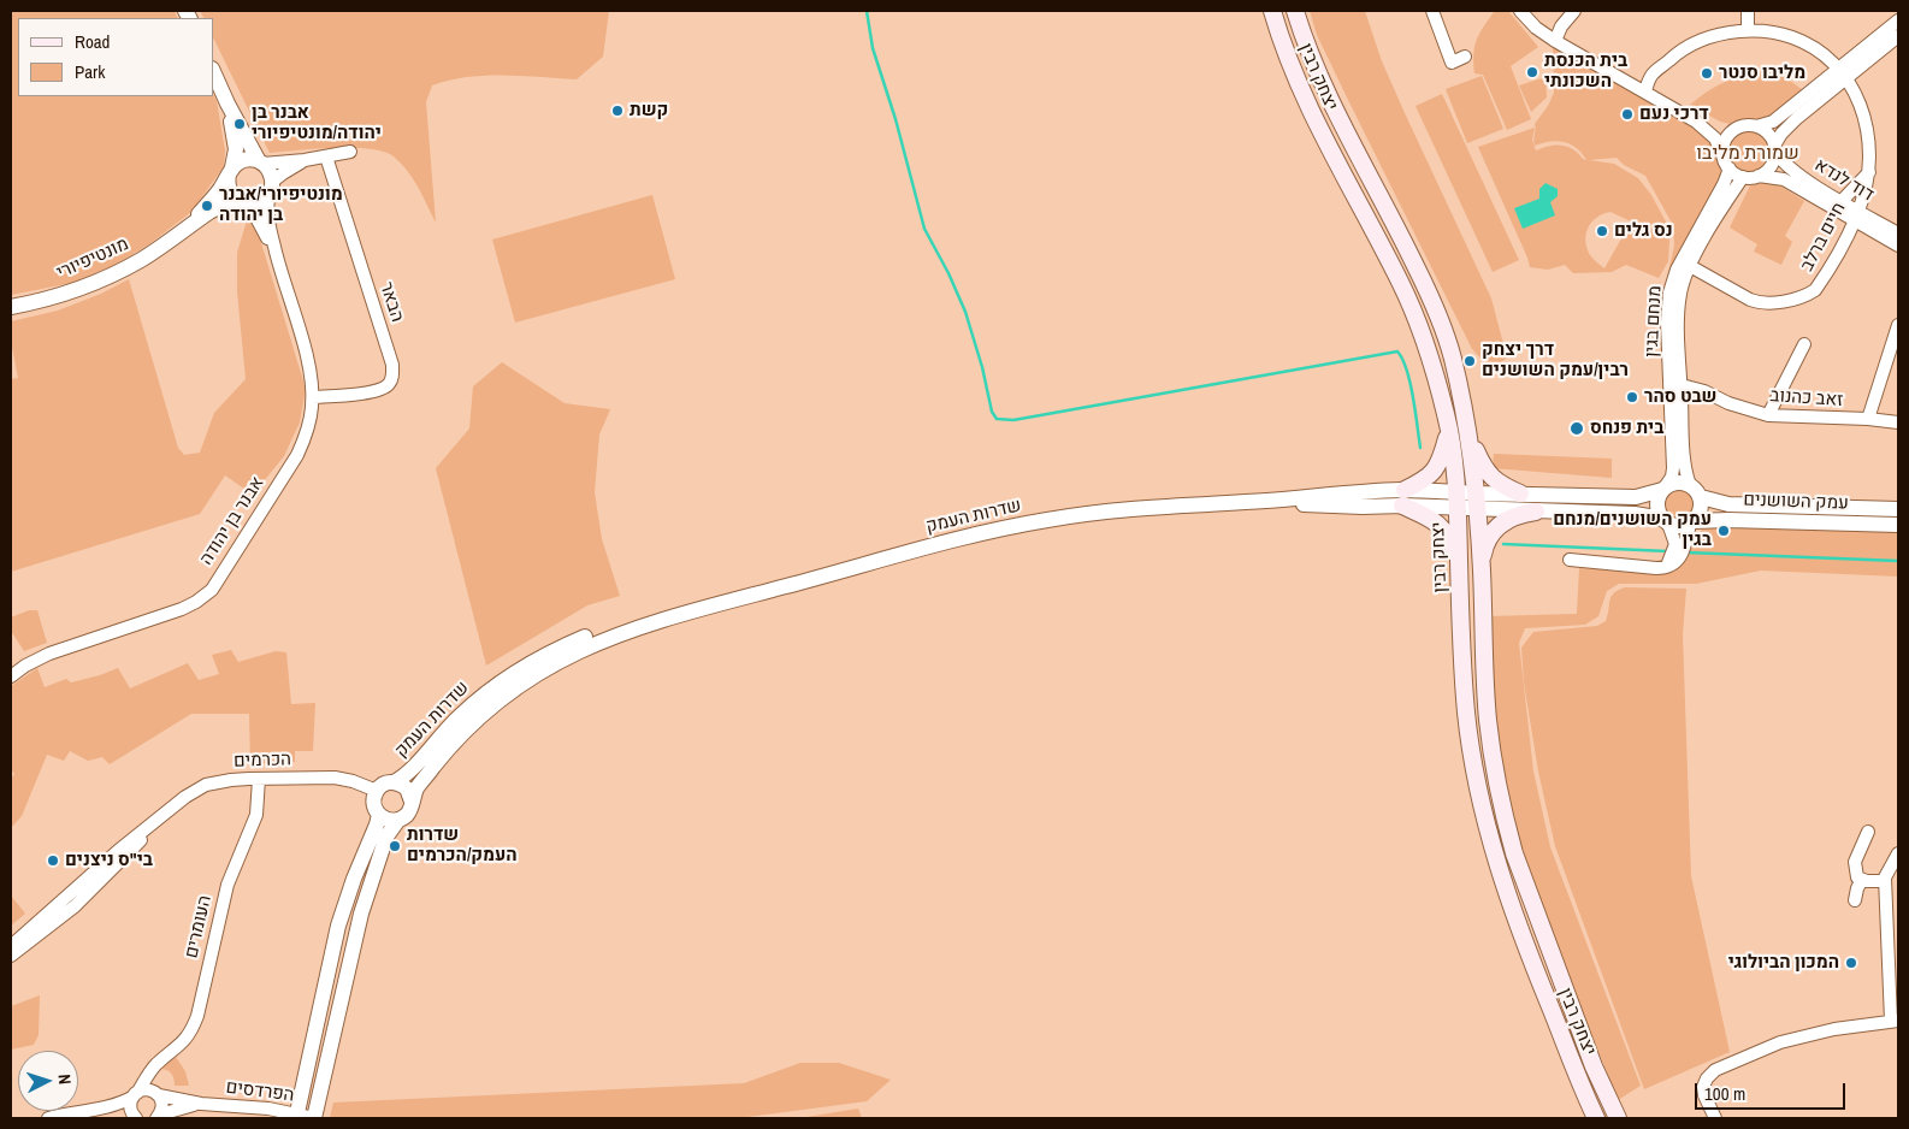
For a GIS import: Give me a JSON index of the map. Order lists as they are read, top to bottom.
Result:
{
  "streets": {
    "main road": ["יצחק רבין"],
    "street": [
      "דוד לנדא",
      "חיים ברלב",
      "מונטיפיורי",
      "הבאר",
      "מנחם בגין",
      "זאב כהנוב",
      "עמק השושנים",
      "שדרות העמק",
      "אבנר בן יהודה",
      "הכרמים",
      "העומרים",
      "הפרדסים"
    ]
  },
  "crossings": [
    ["יצחק רבין", "שדרות העמק"],
    ["דוד לנדא", "חיים ברלב"],
    ["דוד לנדא", "מנחם בגין"],
    ["חיים ברלב", "מנחם בגין"],
    ["מונטיפיורי", "אבנר בן יהודה"],
    ["הבאר", "אבנר בן יהודה"],
    ["מנחם בגין", "זאב כהנוב"],
    ["מנחם בגין", "עמק השושנים"],
    ["שדרות העמק", "הכרמים"],
    ["הכרמים", "העומרים"],
    ["העומרים", "הפרדסים"]
  ],
  "districts": ["שמורת מליבו"],
  "places": [
    "בית הכנסת השכונתי",
    "מליבו סנטר",
    "קשת",
    "דרכי נעם",
    "אבנר בן יהודה/מונטיפיורי",
    "מונטיפיורי/אבנר בן יהודה",
    "נס גלים",
    "דרך יצחק רבין/עמק השושנים",
    "שבט סהר",
    "בית פנחס",
    "עמק השושנים/מנחם בגין",
    "שדרות העמק/הכרמים",
    "בי\"ס ניצנים",
    "המכון הביולוגי"
  ],
  "legend": ["Road", "Park"],
  "scale_bar": "100 m",
  "north": "right"
}
